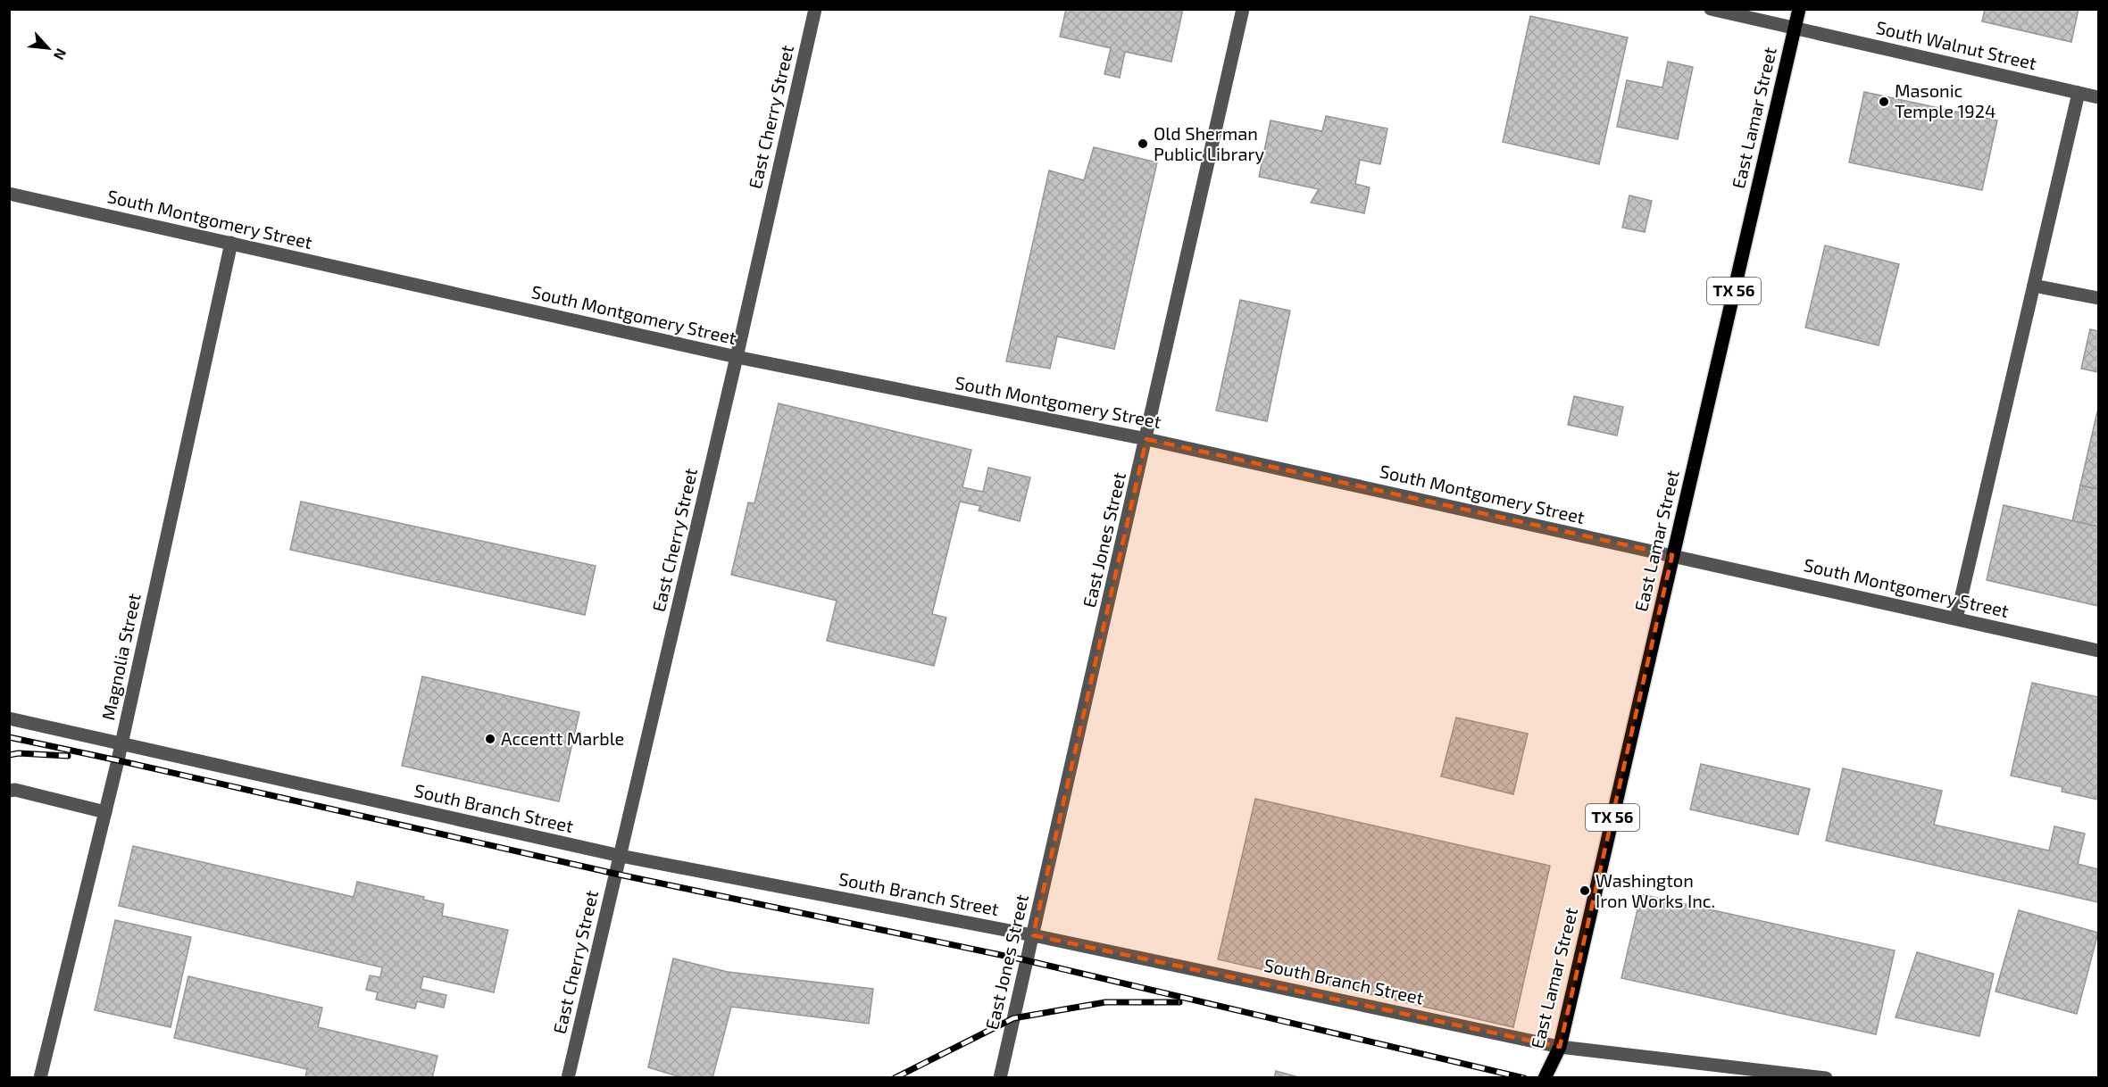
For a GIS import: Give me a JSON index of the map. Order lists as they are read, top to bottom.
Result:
{
  "streets": {
    "main road": ["East Lamar Street", "TX 56"],
    "street": [
      "South Walnut Street",
      "East Cherry Street",
      "South Montgomery Street",
      "East Jones Street",
      "Magnolia Street",
      "South Branch Street"
    ]
  },
  "crossings": [
    ["South Walnut Street", "East Lamar Street"],
    ["East Cherry Street", "South Montgomery Street"],
    ["East Cherry Street", "South Branch Street"],
    ["East Lamar Street", "South Montgomery Street"],
    ["East Lamar Street", "South Branch Street"],
    ["South Montgomery Street", "East Jones Street"],
    ["South Montgomery Street", "Magnolia Street"],
    ["East Jones Street", "South Branch Street"],
    ["Magnolia Street", "South Branch Street"]
  ],
  "places": [
    "Masonic Temple 1924",
    "Old Sherman Public Library",
    "Accentt Marble",
    "Washington Iron Works Inc."
  ],
  "north": "bottom right"
}
